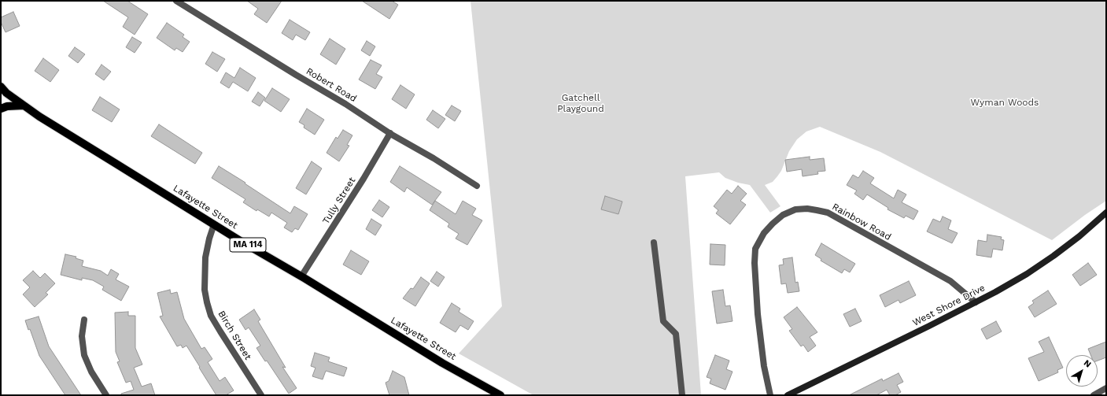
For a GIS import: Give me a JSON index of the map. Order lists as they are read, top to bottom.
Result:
{
  "streets": {
    "main road": ["Lafayette Street", "MA 114", "West Shore Drive"],
    "street": [
      "Robert Road",
      "Tully Street",
      "Rainbow Road",
      "Birch Street"
    ]
  },
  "crossings": [
    ["Robert Road", "Tully Street"],
    ["Tully Street", "Lafayette Street"],
    ["Lafayette Street", "Birch Street"],
    ["Rainbow Road", "West Shore Drive"]
  ],
  "parks": ["Gatchell Playgound", "Wyman Woods"],
  "north": "top right"
}
